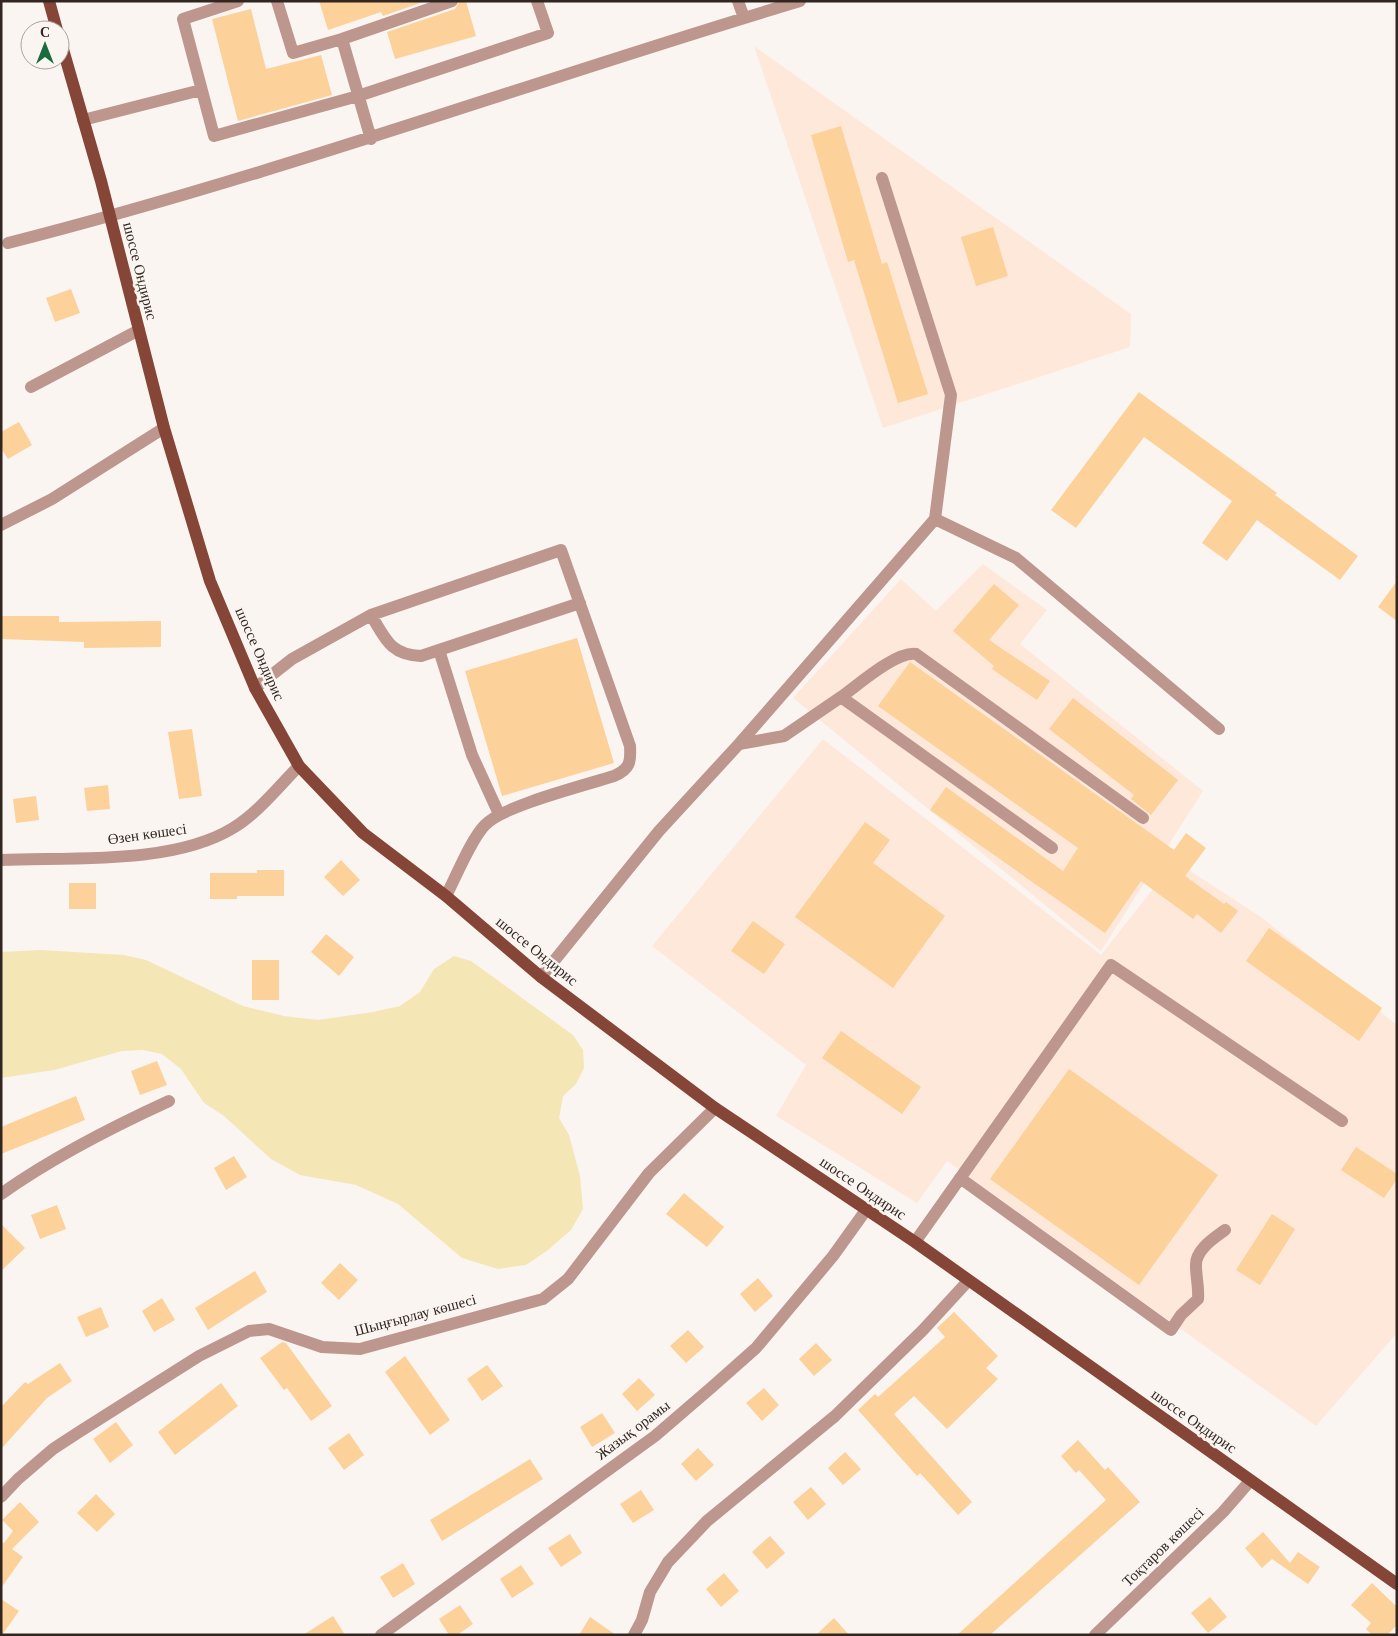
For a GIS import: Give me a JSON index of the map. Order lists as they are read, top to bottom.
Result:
{
  "streets": {
    "main road": ["шоссе Ондирис"],
    "street": [
      "Өзен көшесі",
      "Шыңғырлау көшесі",
      "Жазық орамы",
      "Тоқтаров көшесі"
    ]
  },
  "crossings": [
    ["шоссе Ондирис", "Өзен көшесі"],
    ["шоссе Ондирис", "Шыңғырлау көшесі"],
    ["шоссе Ондирис", "Жазық орамы"],
    ["шоссе Ондирис", "Тоқтаров көшесі"]
  ],
  "north": "top"
}
